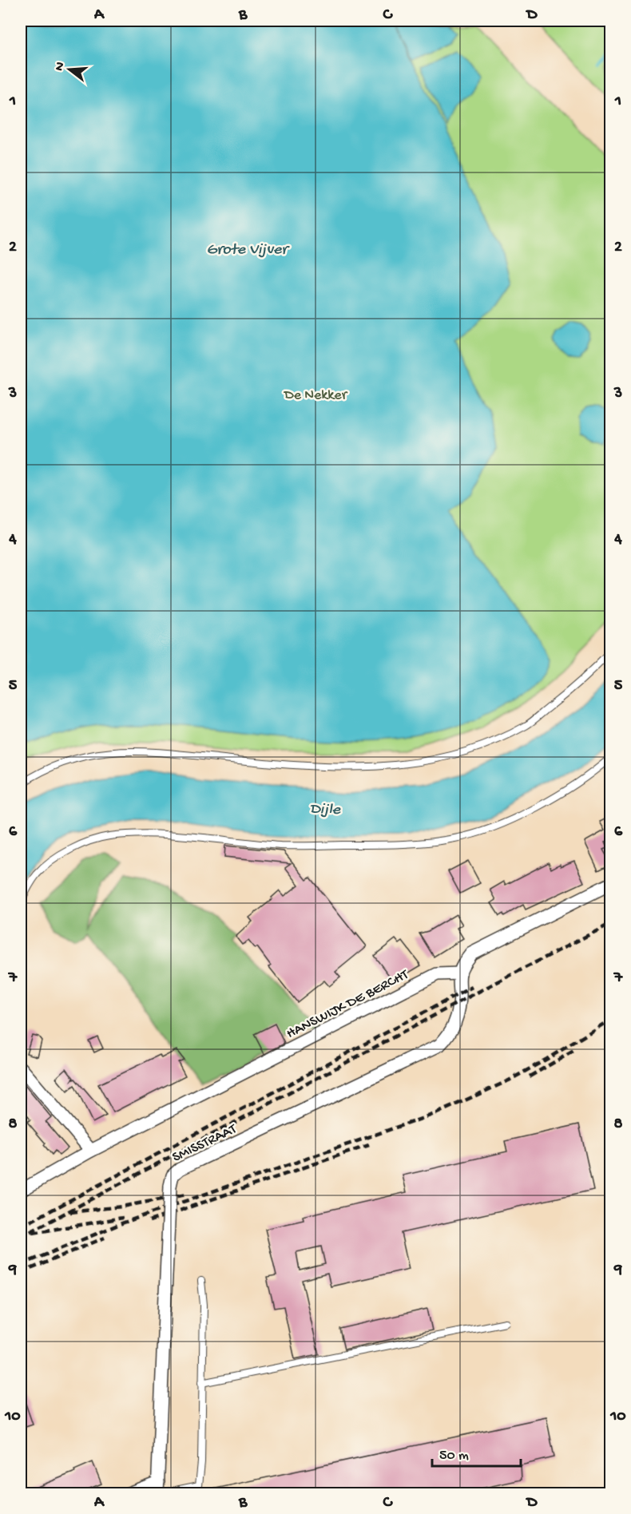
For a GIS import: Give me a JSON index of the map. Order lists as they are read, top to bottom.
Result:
{
  "streets": {
    "street": ["HANSWIJK DE BERCHT", "SMISSTRAAT"]
  },
  "crossings": [
    ["HANSWIJK DE BERCHT", "SMISSTRAAT"]
  ],
  "water": ["Grote Vijver", "Dijle"],
  "parks": ["De Nekker"],
  "scale_bar": "50 m",
  "north": "left",
  "grid": {
    "columns": [
      "A",
      "B",
      "C",
      "D"
    ],
    "rows": [
      "1",
      "2",
      "3",
      "4",
      "5",
      "6",
      "7",
      "8",
      "9",
      "10"
    ]
  }
}
